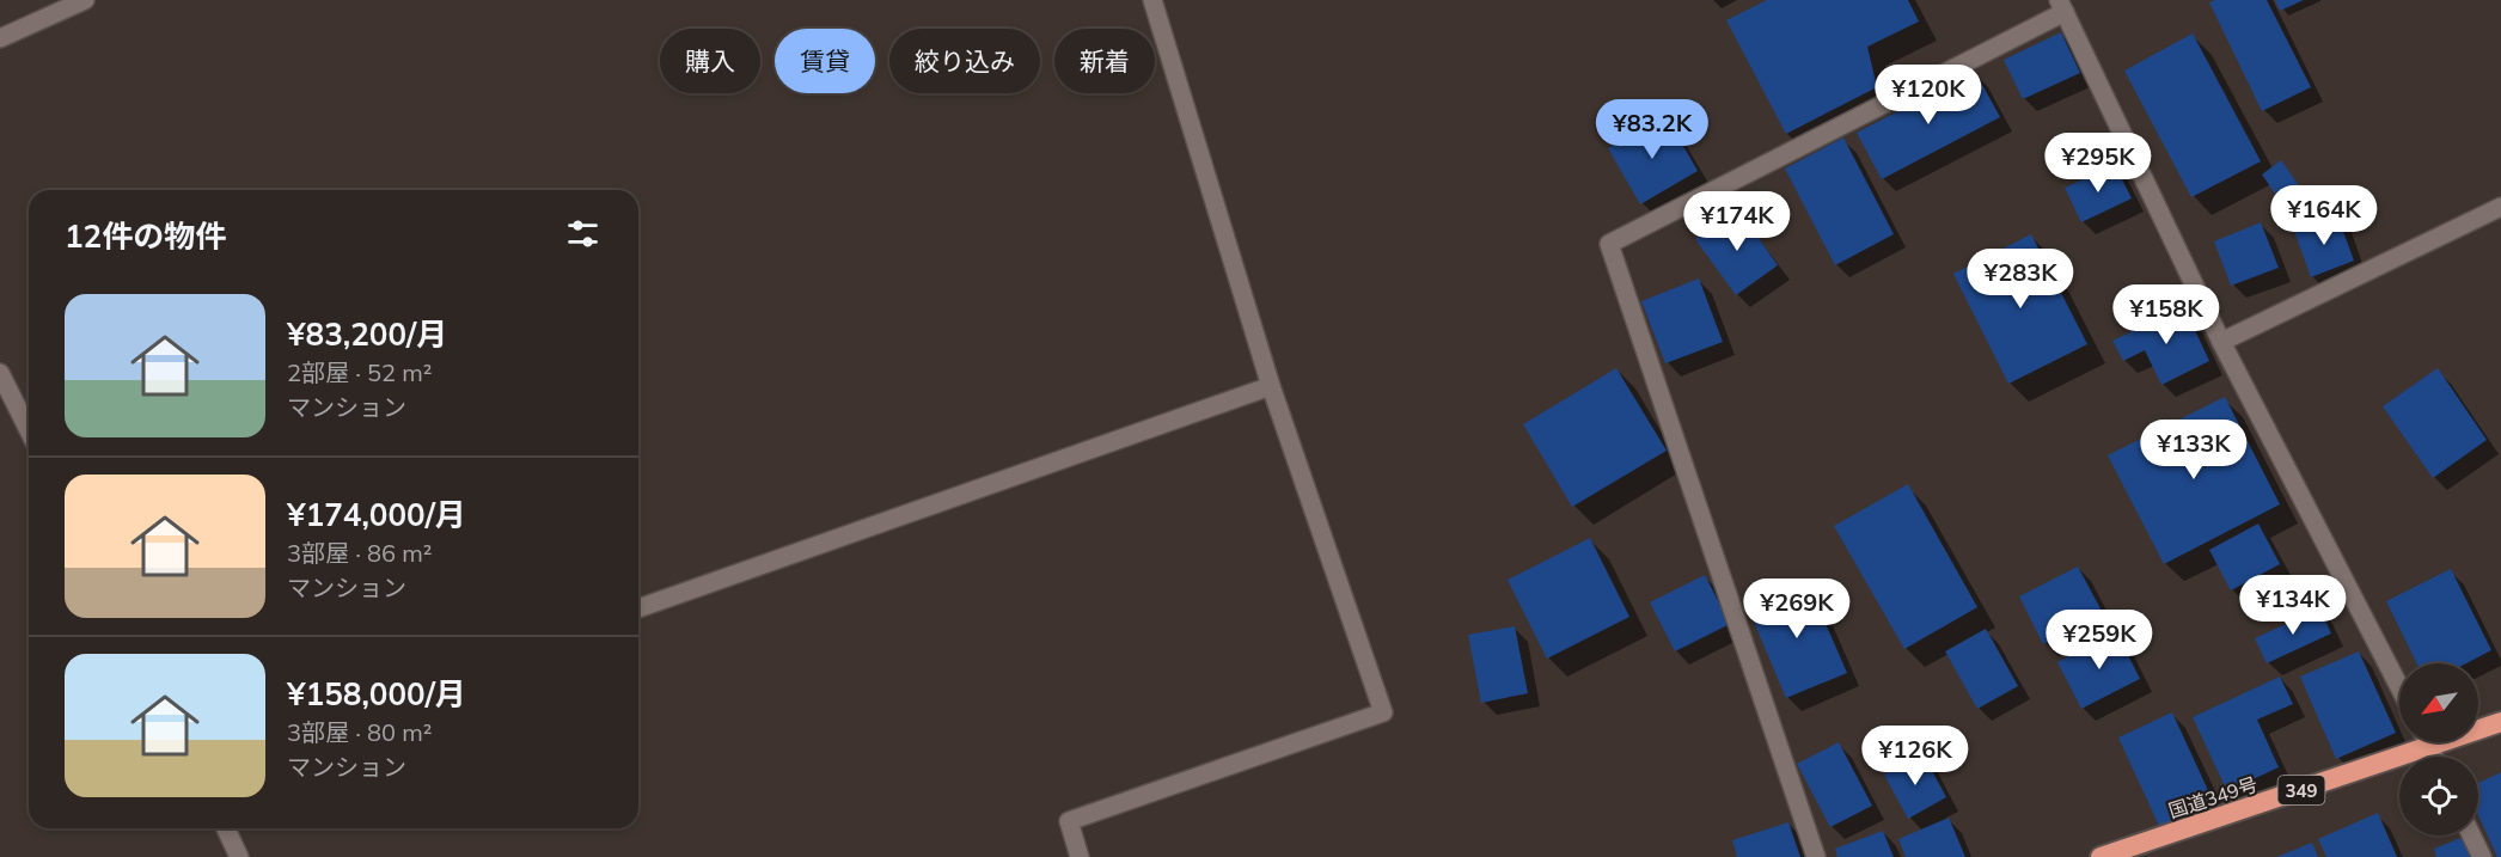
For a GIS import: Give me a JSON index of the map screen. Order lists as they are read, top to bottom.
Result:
{
  "streets": {
    "highway": ["349", "国道349号"]
  },
  "north": "bottom left",
  "page": {
    "chip": [
      "購入",
      "賃貸",
      "絞り込み",
      "新着"
    ],
    "price": [
      "¥120K",
      "¥83.2K",
      "¥295K",
      "¥164K",
      "¥174K",
      "¥283K",
      "¥158K",
      "¥133K",
      "¥134K",
      "¥269K",
      "¥259K",
      "¥126K"
    ],
    "heading": "12件の物件",
    "list": [
      {
        "name": "¥83,200/月",
        "note": "2部屋 · 52 m² · マンション"
      },
      {
        "name": "¥174,000/月",
        "note": "3部屋 · 86 m² · マンション"
      },
      {
        "name": "¥158,000/月",
        "note": "3部屋 · 80 m² · マンション"
      }
    ]
  }
}
